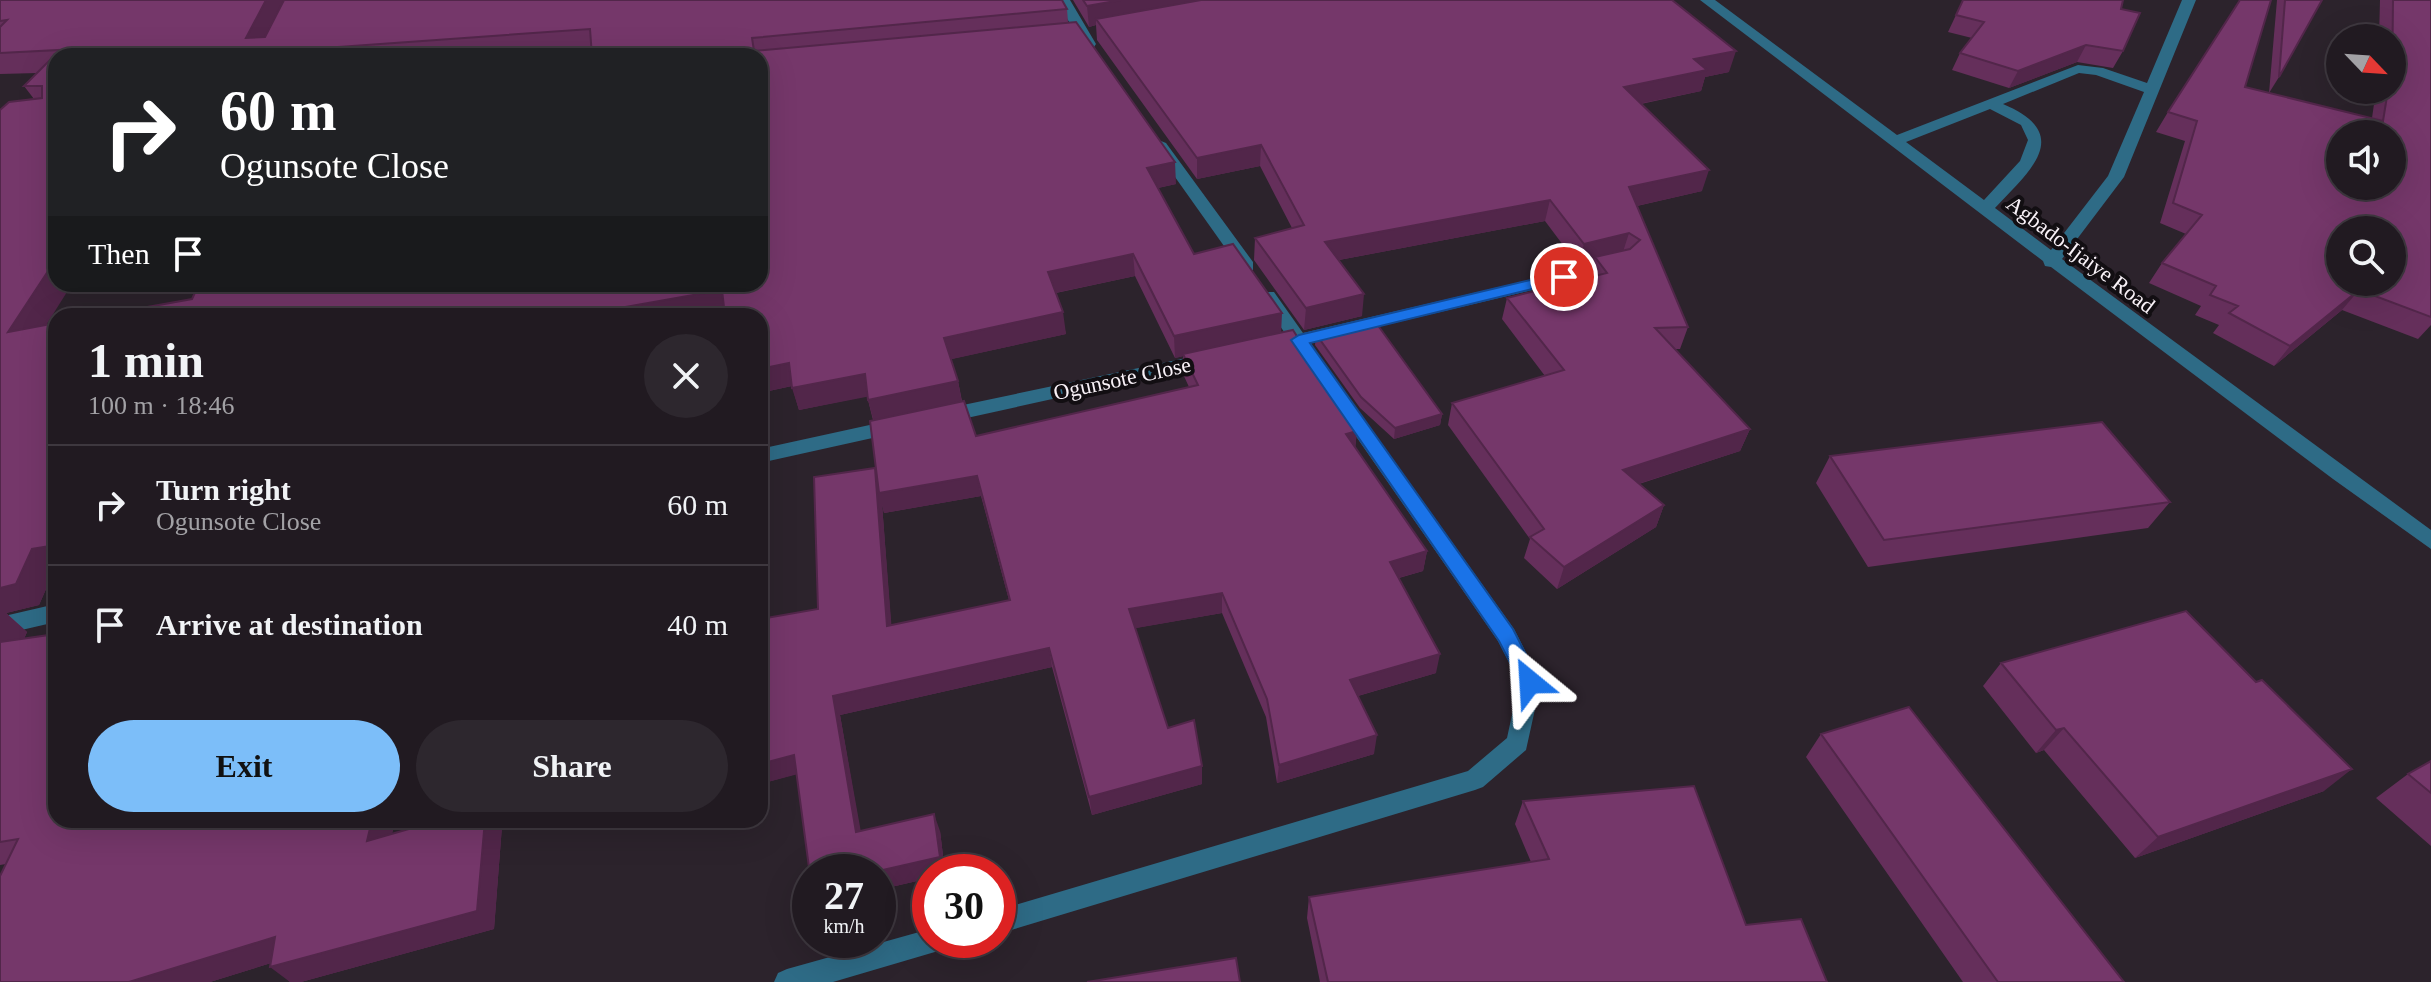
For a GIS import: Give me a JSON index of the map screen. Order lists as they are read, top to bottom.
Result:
{
  "streets": {
    "street": ["Agbado-Ijaiye Road", "Ogunsote Close"]
  },
  "north": "bottom right",
  "page": {
    "turn": ["60 m", "Ogunsote Close"],
    "then": "Then",
    "heading": ["1 min", "100 m · 18:46"],
    "list": [
      {
        "name": "Turn right",
        "note": "Ogunsote Close",
        "value": "60 m"
      },
      {
        "name": "Arrive at destination",
        "value": "40 m"
      }
    ],
    "buttons": ["Exit", "Share"],
    "speed": "27 km/h",
    "limit": "30"
  }
}
